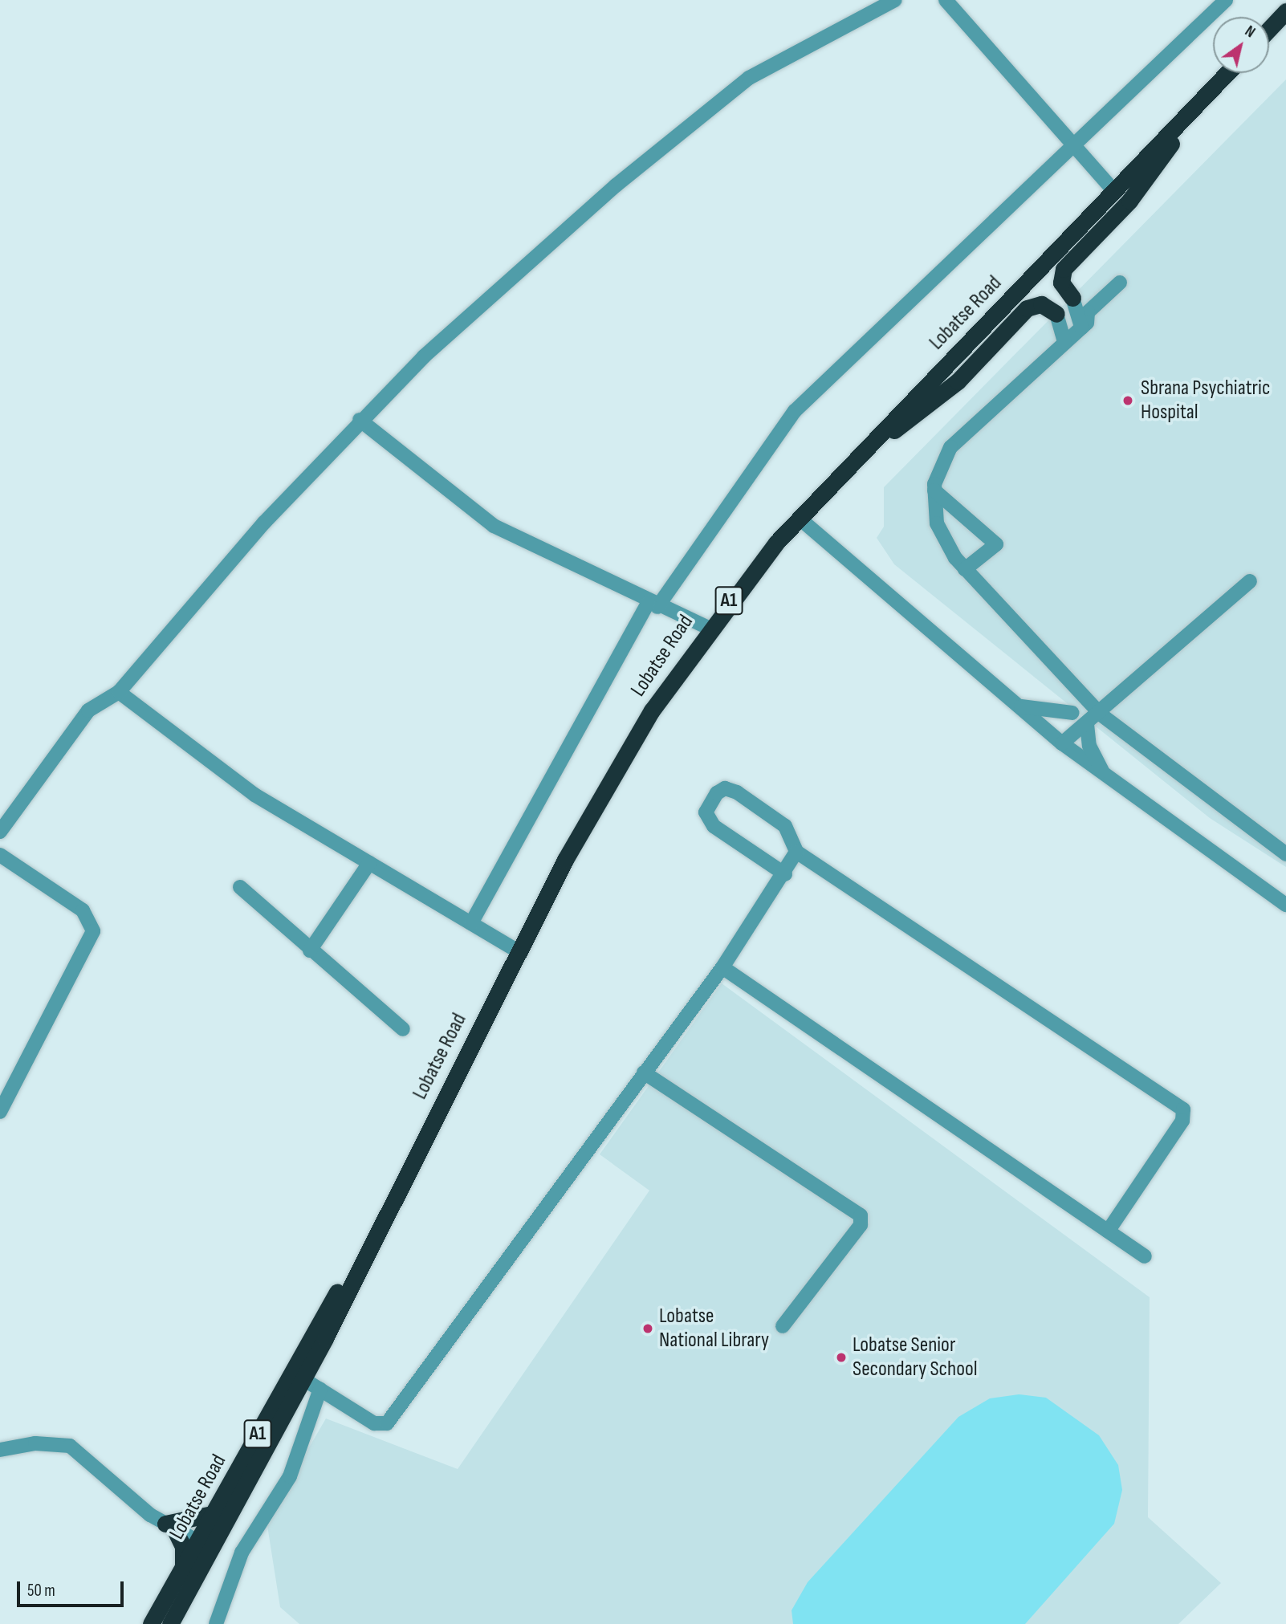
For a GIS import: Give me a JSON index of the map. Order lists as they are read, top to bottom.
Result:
{
  "streets": {
    "highway": ["Lobatse Road", "A1"]
  },
  "places": ["Sbrana Psychiatric Hospital", "Lobatse National Library", "Lobatse Senior Secondary School"],
  "scale_bar": "50 m",
  "north": "top right"
}
